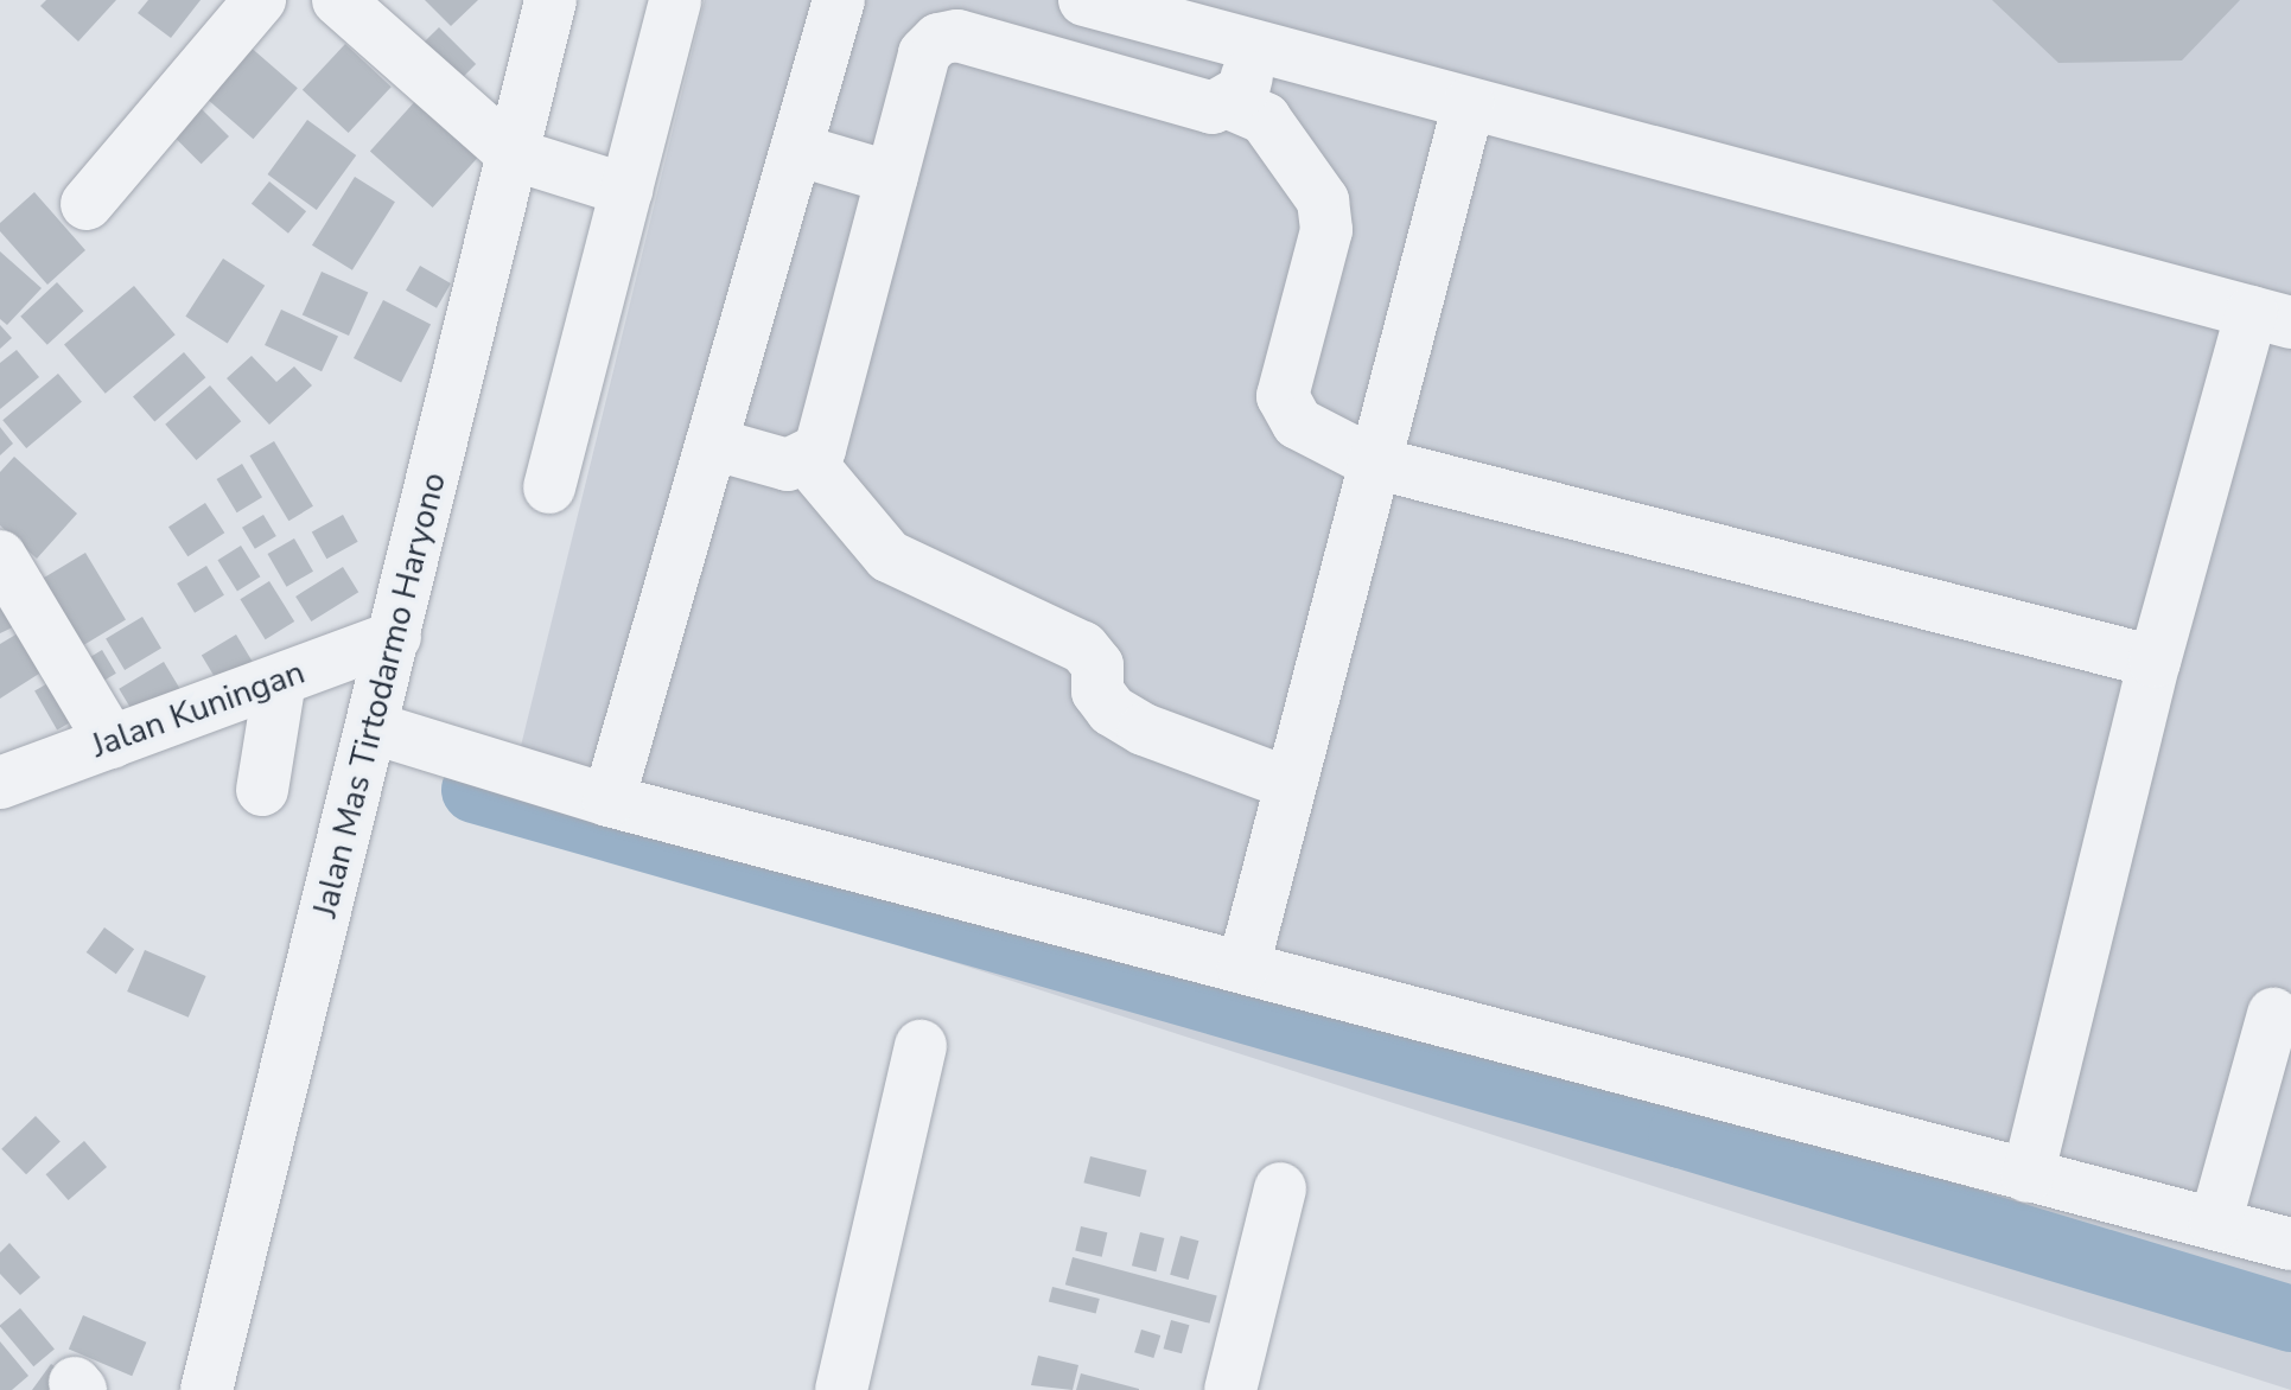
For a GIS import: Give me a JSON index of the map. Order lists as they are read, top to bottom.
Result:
{
  "streets": {
    "street": ["Jalan Mas Tirtodarmo Haryono", "Jalan Kuningan"]
  },
  "crossings": [
    ["Jalan Mas Tirtodarmo Haryono", "Jalan Kuningan"]
  ]
}
